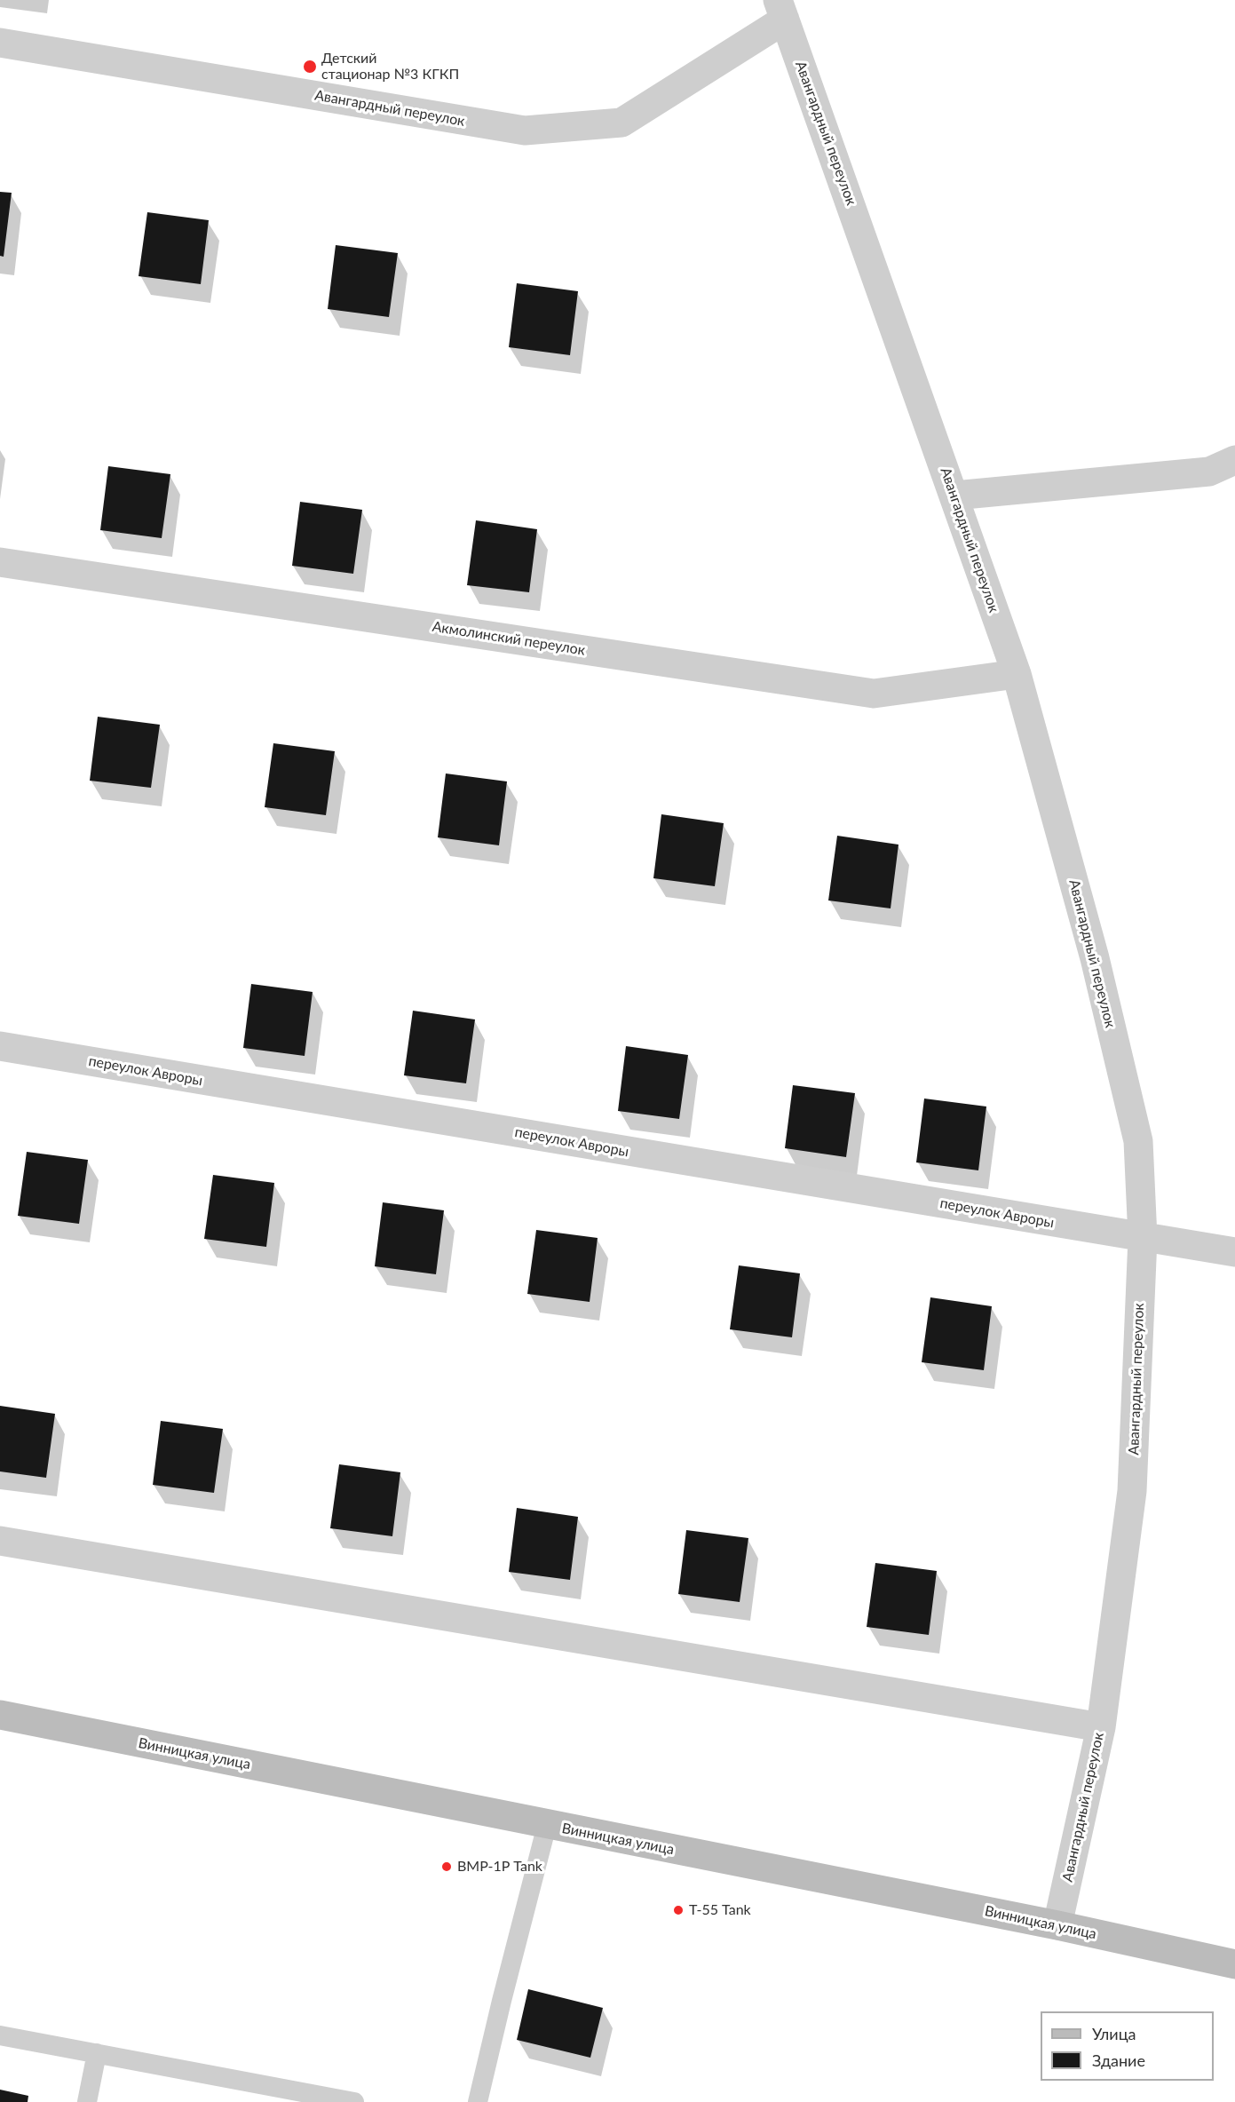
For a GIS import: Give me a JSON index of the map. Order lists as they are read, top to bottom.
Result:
{
  "streets": {
    "main road": ["Винницкая улица"],
    "street": ["Авангардный переулок", "Акмолинский переулок", "переулок Авроры"]
  },
  "crossings": [
    ["Авангардный переулок", "Акмолинский переулок"],
    ["Авангардный переулок", "переулок Авроры"],
    ["Авангардный переулок", "Винницкая улица"]
  ],
  "places": ["Детский стационар №3 КГКП", "BMP-1P Tank", "T-55 Tank"],
  "legend": ["Улица", "Здание"]
}
